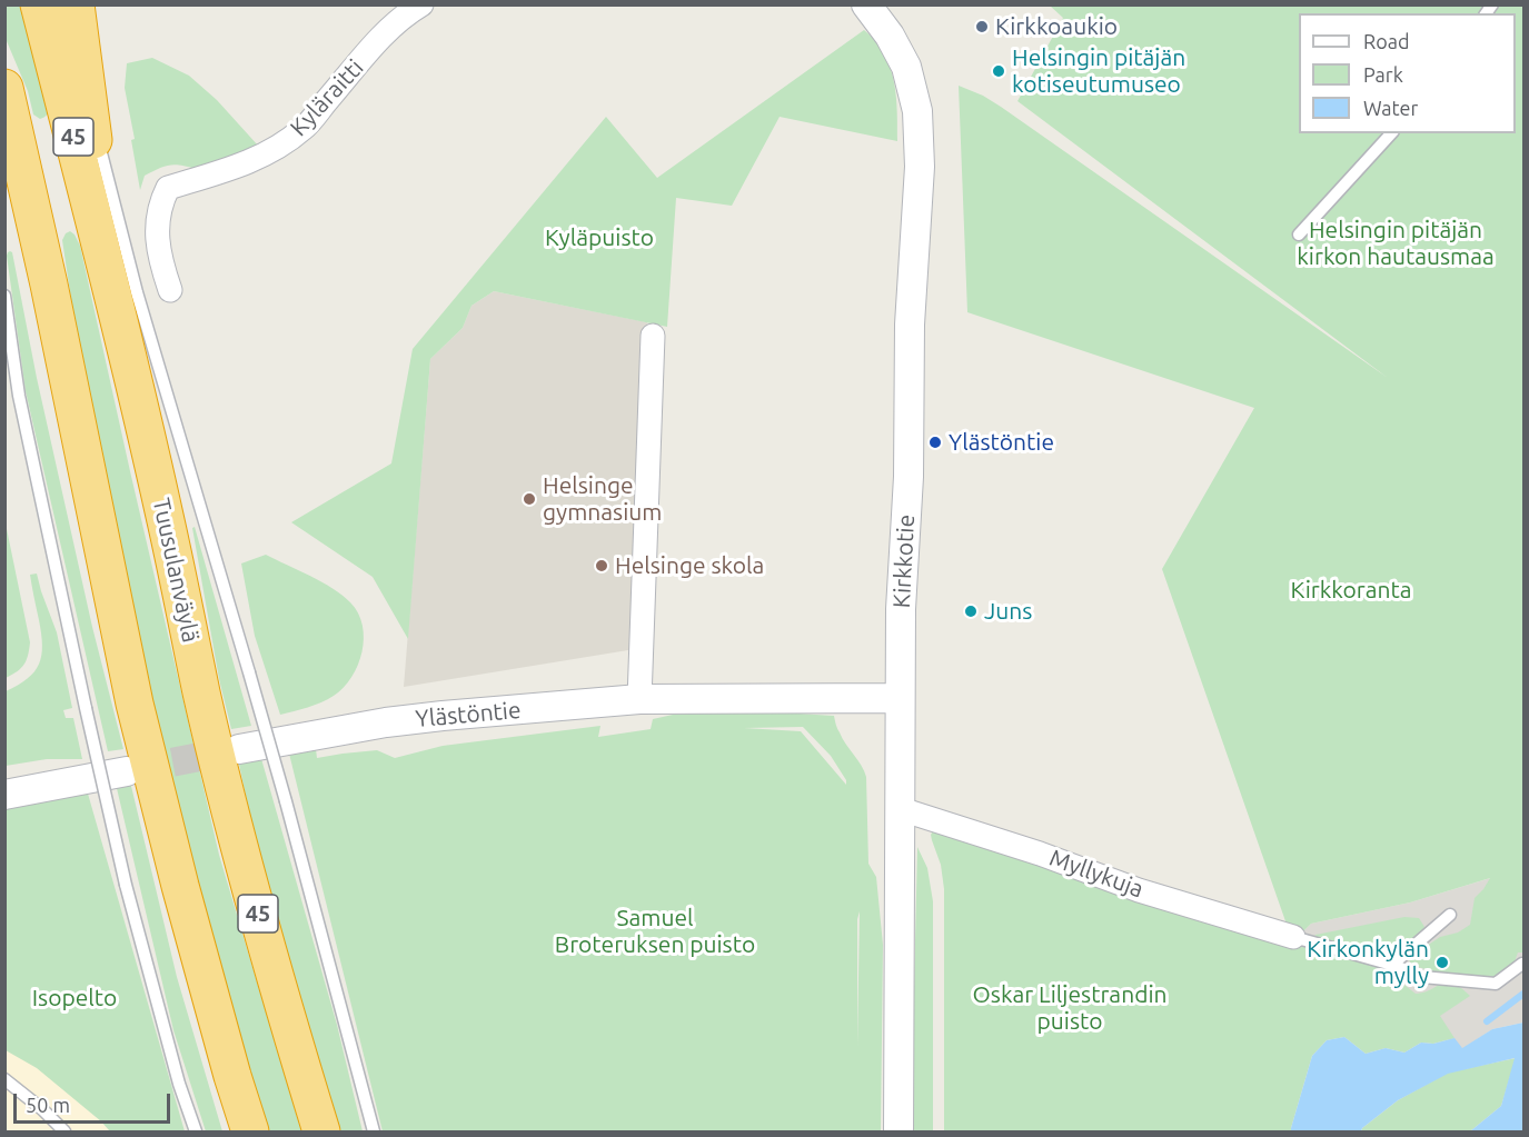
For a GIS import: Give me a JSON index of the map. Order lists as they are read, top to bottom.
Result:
{
  "streets": {
    "highway": ["45", "Tuusulanväylä"],
    "street": [
      "Kyläraitti",
      "Kirkkotie",
      "Ylästöntie",
      "Myllykuja"
    ]
  },
  "crossings": [
    ["Kirkkotie", "Ylästöntie"],
    ["Kirkkotie", "Myllykuja"]
  ],
  "parks": [
    "Helsingin pitäjän kirkon hautausmaa",
    "Kyläpuisto",
    "Kirkkoranta",
    "Samuel Broteruksen puisto",
    "Oskar Liljestrandin puisto",
    "Isopelto"
  ],
  "places": [
    "Kirkkoaukio",
    "Helsingin pitäjän kotiseutumuseo",
    "Ylästöntie",
    "Helsinge gymnasium",
    "Helsinge skola",
    "Juns",
    "Kirkonkylän mylly"
  ],
  "legend": ["Road", "Park", "Water"],
  "scale_bar": "50 m"
}
